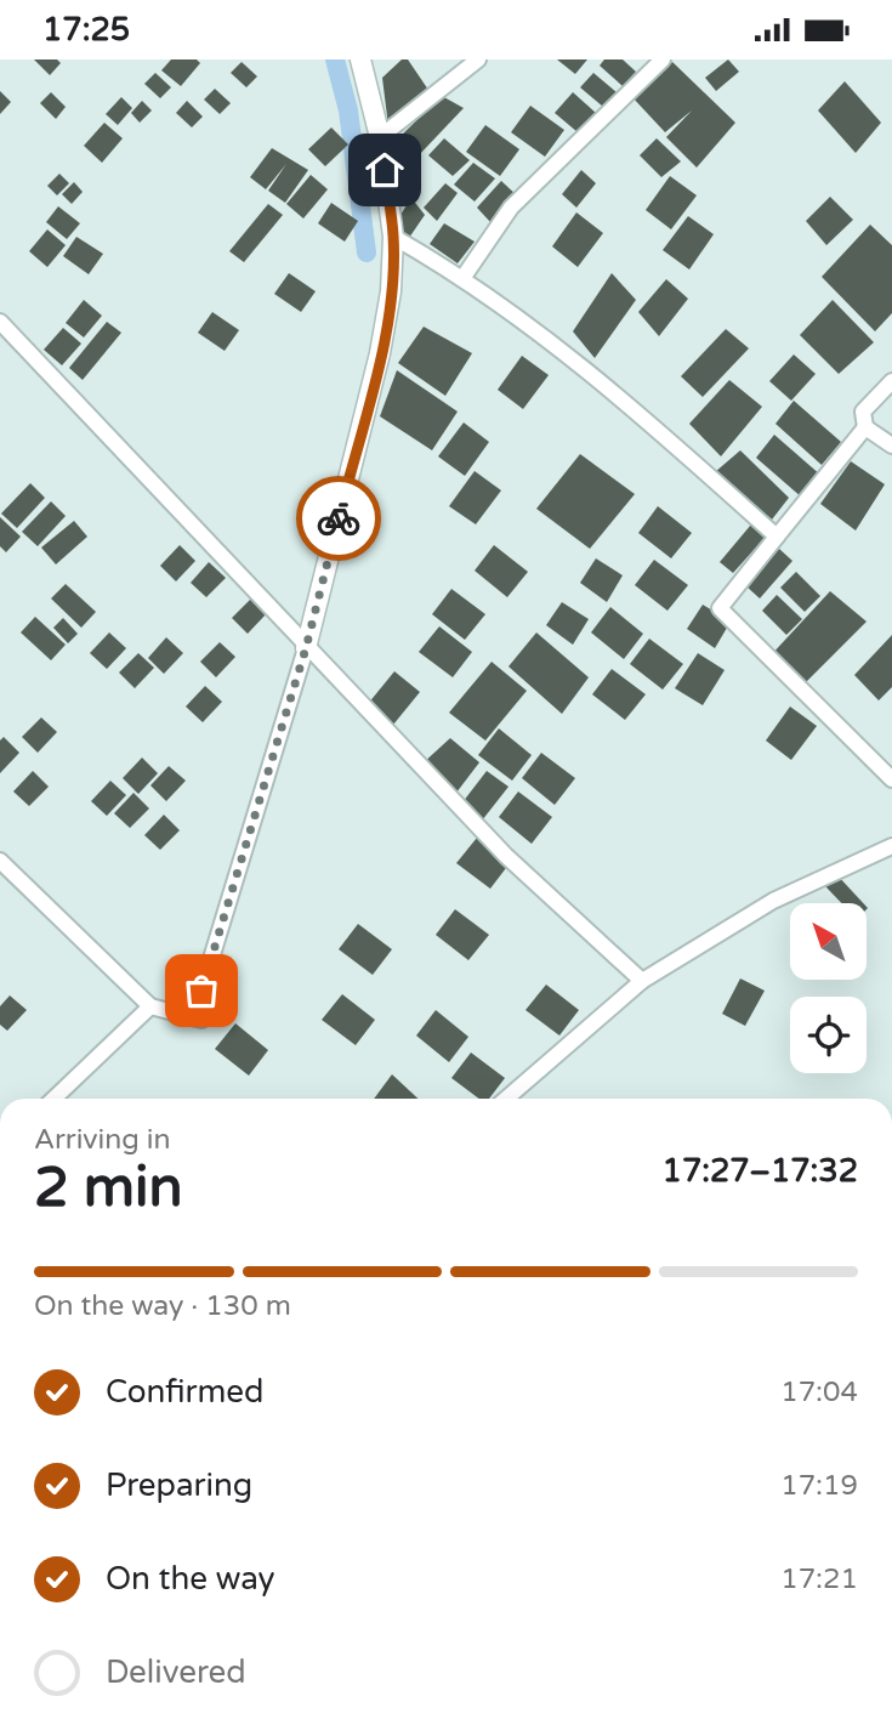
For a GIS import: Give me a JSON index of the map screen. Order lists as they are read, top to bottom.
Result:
{
  "north": "top left",
  "page": {
    "status": "17:25",
    "heading": ["2 min", "Arriving in", "17:27–17:32"],
    "bar": "On the way · 130 m",
    "list": [
      ["Confirmed", "17:04"],
      ["Preparing", "17:19"],
      ["On the way", "17:21"],
      "Delivered"
    ]
  }
}
